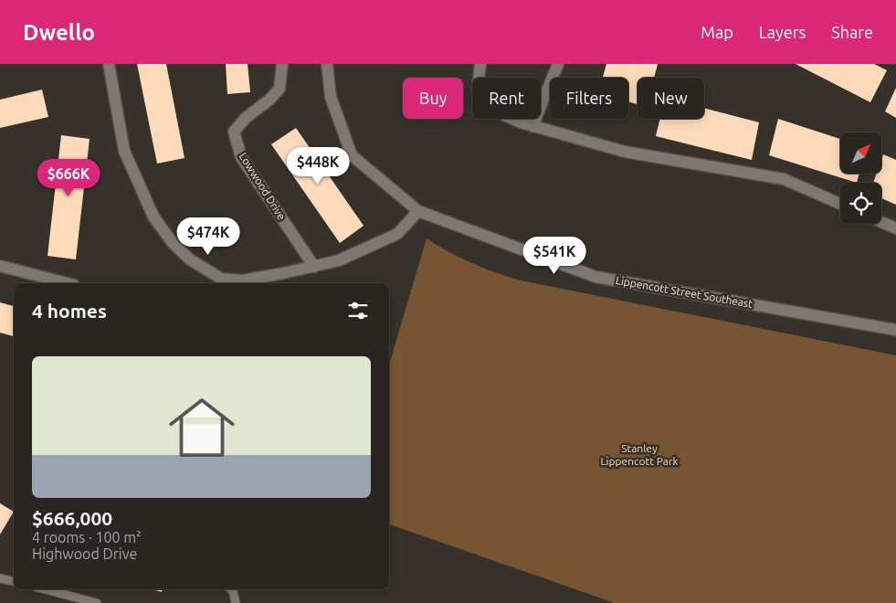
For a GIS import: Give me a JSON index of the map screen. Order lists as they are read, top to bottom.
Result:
{
  "streets": {
    "street": ["Lowwood Drive", "Lippencott Street Southeast"]
  },
  "parks": ["Stanley Lippencott Park"],
  "north": "top right",
  "page": {
    "header": "Dwello",
    "nav": ["Map", "Layers", "Share"],
    "chip": [
      "Buy",
      "Rent",
      "Filters",
      "New"
    ],
    "price": [
      "$448K",
      "$666K",
      "$474K",
      "$541K"
    ],
    "heading": "4 homes",
    "list": [
      {
        "name": "$666,000",
        "note": "4 rooms · 100 m² · Highwood Drive"
      }
    ]
  }
}
